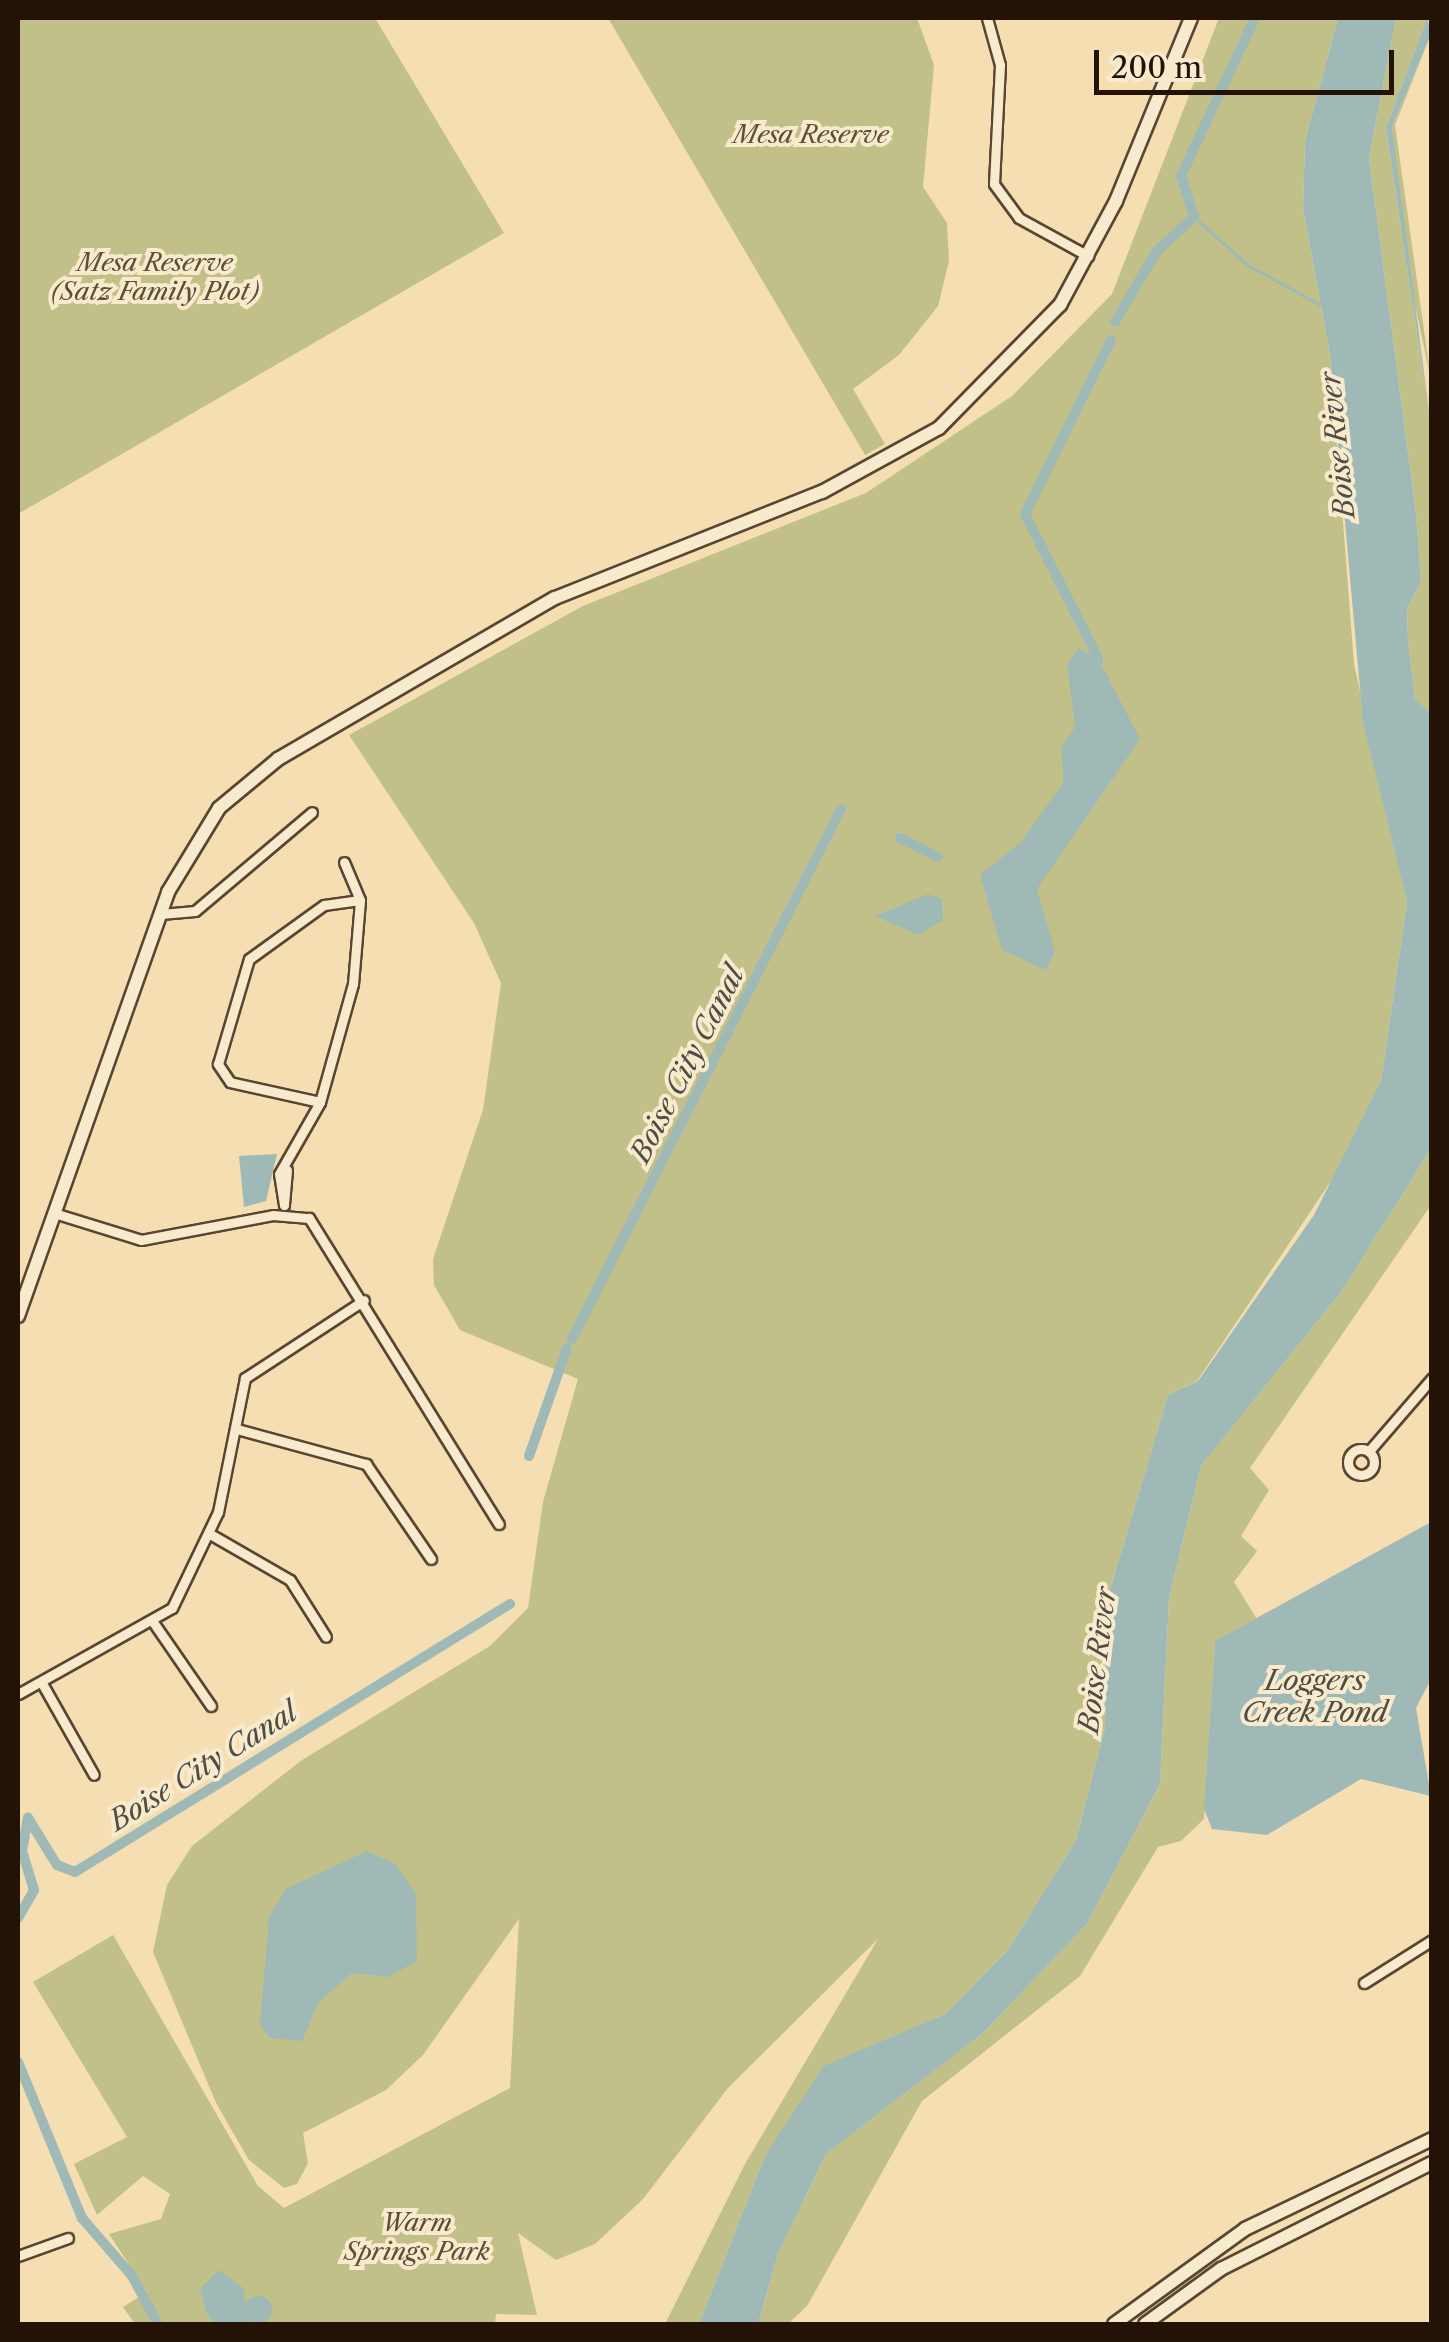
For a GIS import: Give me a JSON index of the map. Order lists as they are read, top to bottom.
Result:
{
  "water": ["Boise River", "Boise City Canal", "Loggers Creek Pond"],
  "parks": ["Mesa Reserve", "Mesa Reserve (Satz Family Plot)", "Warm Springs Park"],
  "scale_bar": "200 m"
}
